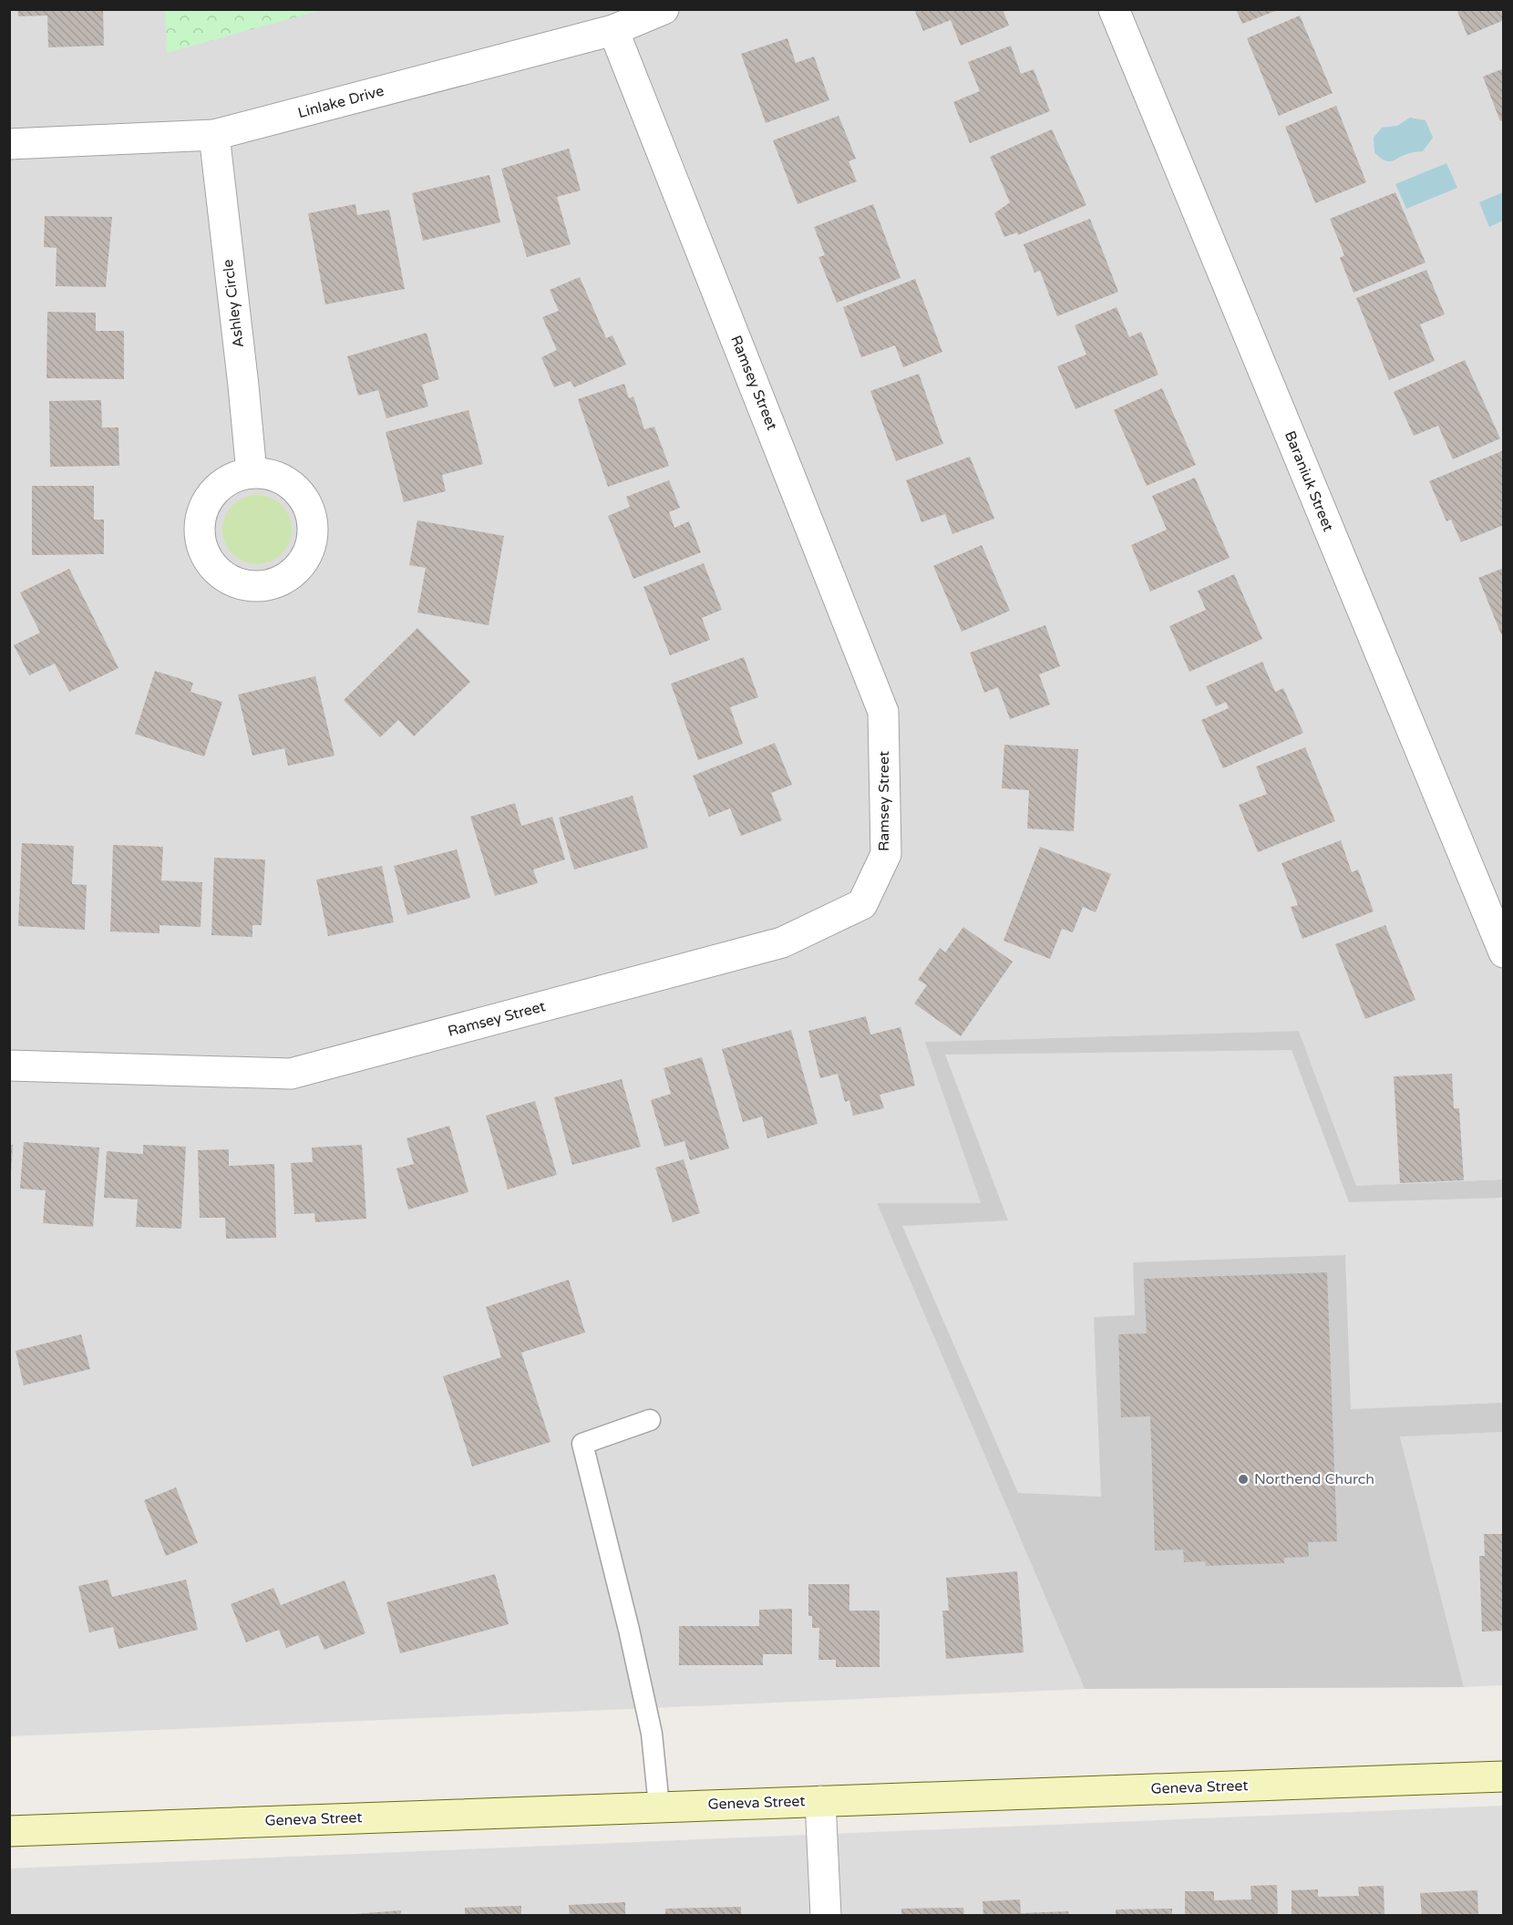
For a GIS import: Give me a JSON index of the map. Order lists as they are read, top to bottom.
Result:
{
  "streets": {
    "main road": ["Geneva Street"],
    "street": [
      "Linlake Drive",
      "Ashley Circle",
      "Ramsey Street",
      "Baraniuk Street"
    ]
  },
  "crossings": [
    ["Linlake Drive", "Ashley Circle"],
    ["Linlake Drive", "Ramsey Street"]
  ],
  "places": ["Northend Church"]
}
